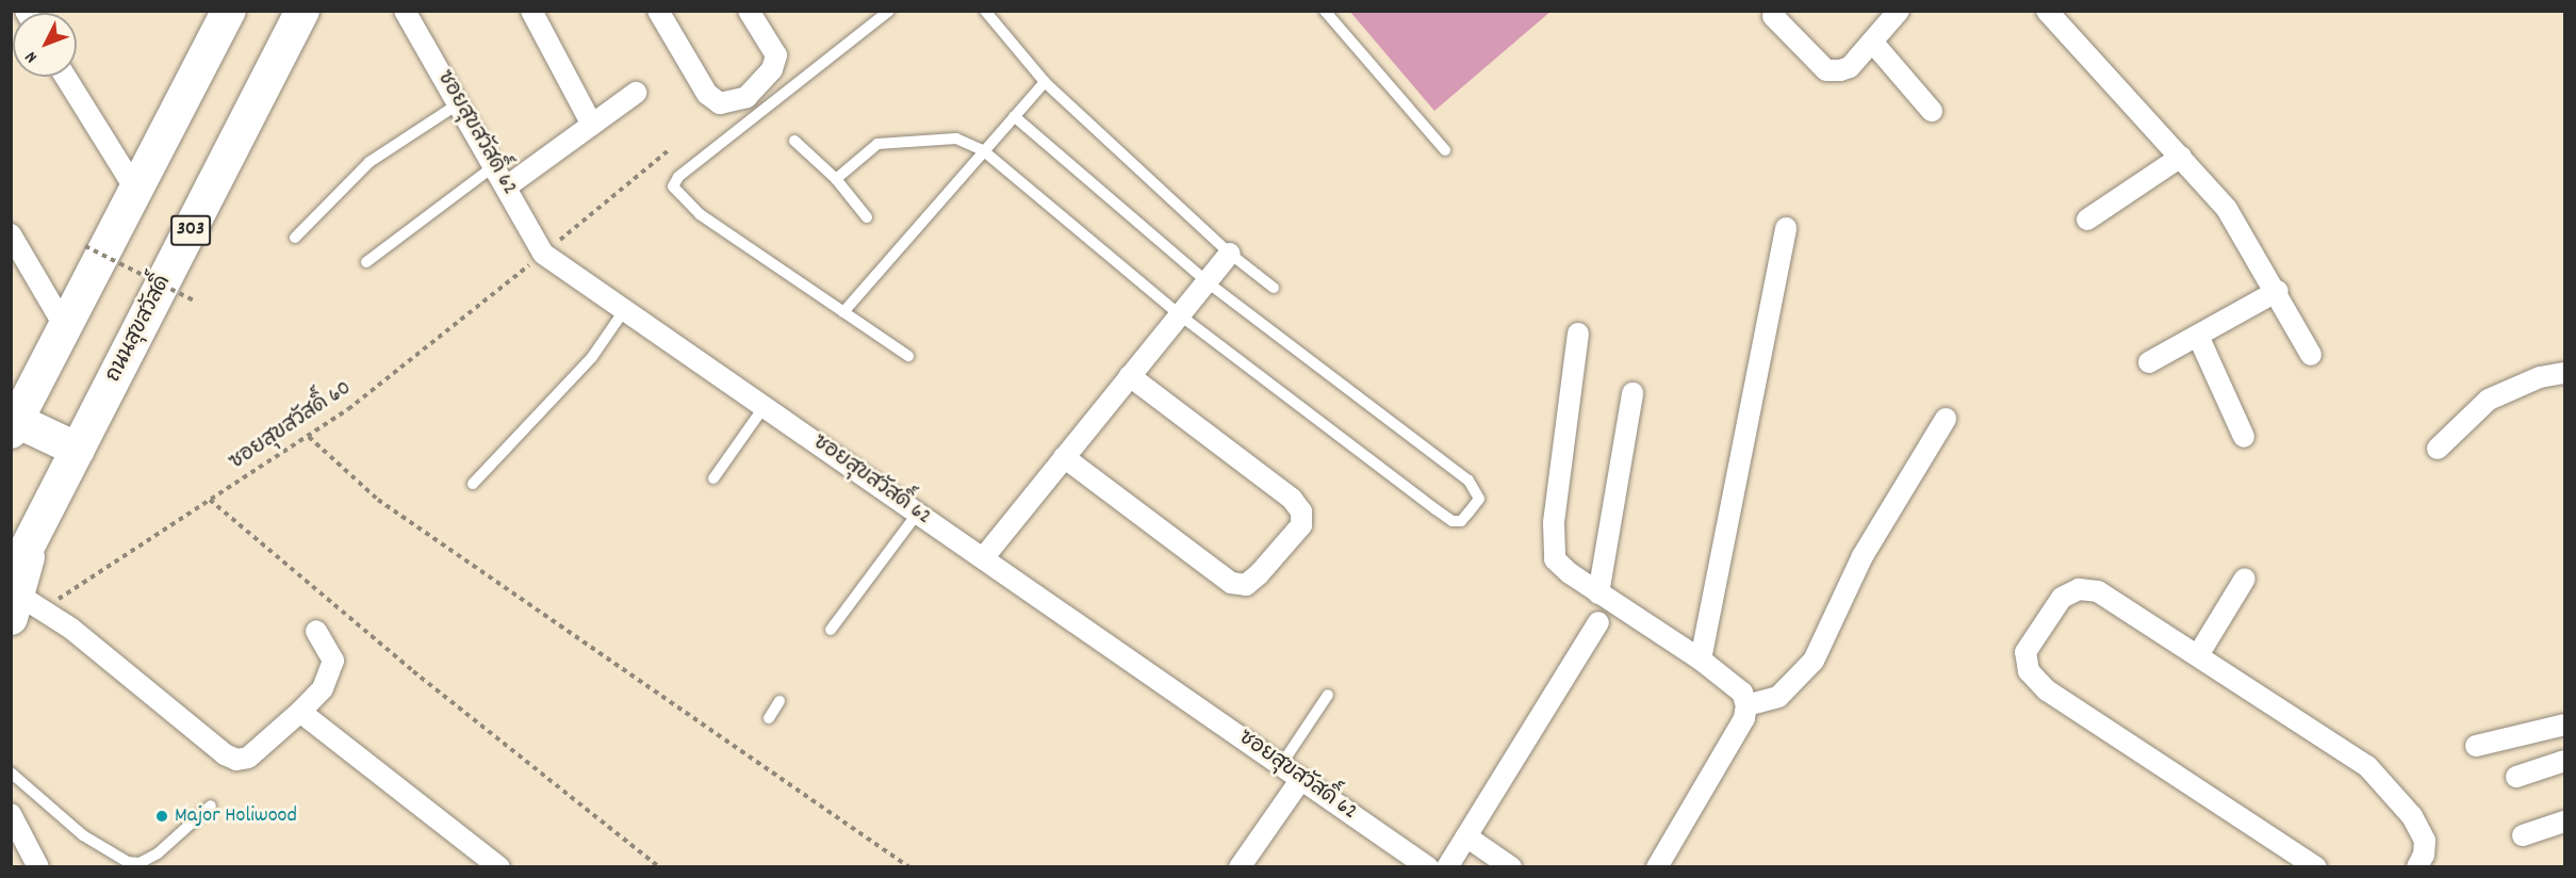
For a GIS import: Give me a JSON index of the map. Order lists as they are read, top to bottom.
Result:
{
  "streets": {
    "main road": ["303", "ถนนสุขสวัสดิ์"],
    "street": ["ซอยสุขสวัสดิ์ 62"],
    "path": ["ซอยสุขสวัสดิ์ 60"]
  },
  "crossings": [
    ["ซอยสุขสวัสดิ์ 62", "ซอยสุขสวัสดิ์ 60"],
    ["ถนนสุขสวัสดิ์", "ซอยสุขสวัสดิ์ 60"]
  ],
  "places": ["Major Holiwood"],
  "north": "bottom left"
}
